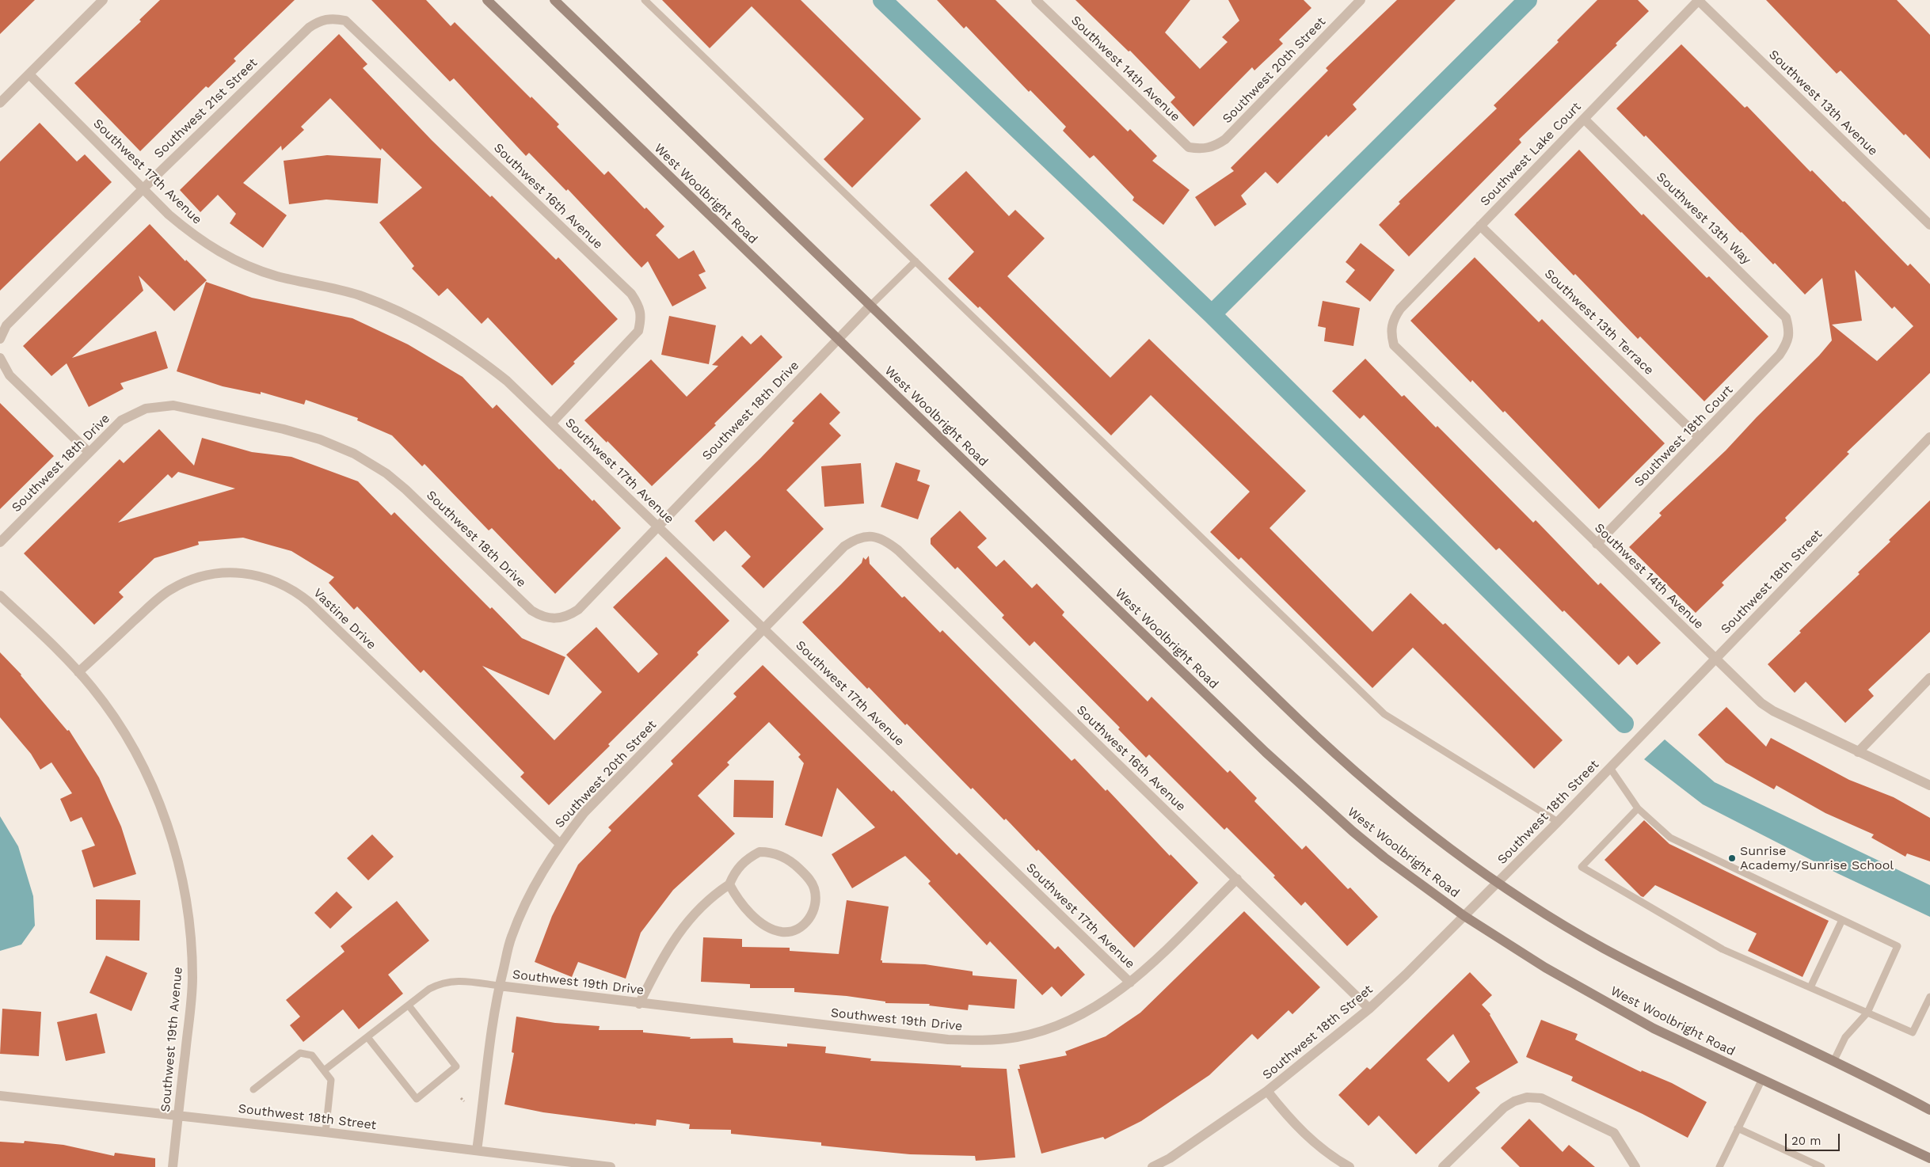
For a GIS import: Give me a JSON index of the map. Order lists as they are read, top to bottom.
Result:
{
  "streets": {
    "main road": ["West Woolbright Road"],
    "street": [
      "Southwest 14th Avenue",
      "Southwest 20th Street",
      "Southwest 13th Avenue",
      "Southwest 21st Street",
      "Southwest Lake Court",
      "Southwest 17th Avenue",
      "Southwest 16th Avenue",
      "Southwest 13th Way",
      "Southwest 13th Terrace",
      "Southwest 18th Drive",
      "Southwest 18th Court",
      "Southwest 18th Street",
      "Vastine Drive",
      "Southwest 19th Drive",
      "Southwest 19th Avenue"
    ]
  },
  "crossings": [
    ["Southwest 14th Avenue", "Southwest 20th Street"],
    ["Southwest 14th Avenue", "Southwest Lake Court"],
    ["Southwest 14th Avenue", "Southwest 18th Court"],
    ["Southwest 14th Avenue", "Southwest 18th Street"],
    ["Southwest 20th Street", "Southwest 17th Avenue"],
    ["Southwest 20th Street", "Southwest 16th Avenue"],
    ["Southwest 20th Street", "Southwest 18th Street"],
    ["Southwest 20th Street", "Vastine Drive"],
    ["Southwest 20th Street", "Southwest 19th Drive"],
    ["Southwest 13th Avenue", "Southwest Lake Court"],
    ["Southwest 21st Street", "Southwest 17th Avenue"],
    ["Southwest 21st Street", "Southwest 16th Avenue"],
    ["Southwest Lake Court", "Southwest 13th Way"],
    ["Southwest Lake Court", "Southwest 13th Terrace"],
    ["Southwest 17th Avenue", "Southwest 16th Avenue"],
    ["Southwest 17th Avenue", "Southwest 18th Drive"],
    ["Southwest 17th Avenue", "Southwest 19th Drive"],
    ["West Woolbright Road", "Southwest 18th Drive"],
    ["West Woolbright Road", "Southwest 18th Street"],
    ["Southwest 16th Avenue", "Southwest 18th Street"],
    ["Southwest 16th Avenue", "Southwest 19th Drive"],
    ["Southwest 13th Way", "Southwest 18th Court"],
    ["Southwest 13th Terrace", "Southwest 18th Court"],
    ["Southwest 18th Street", "Southwest 19th Avenue"],
    ["Vastine Drive", "Southwest 19th Avenue"]
  ],
  "places": ["Sunrise Academy/Sunrise School"],
  "scale_bar": "20 m"
}
